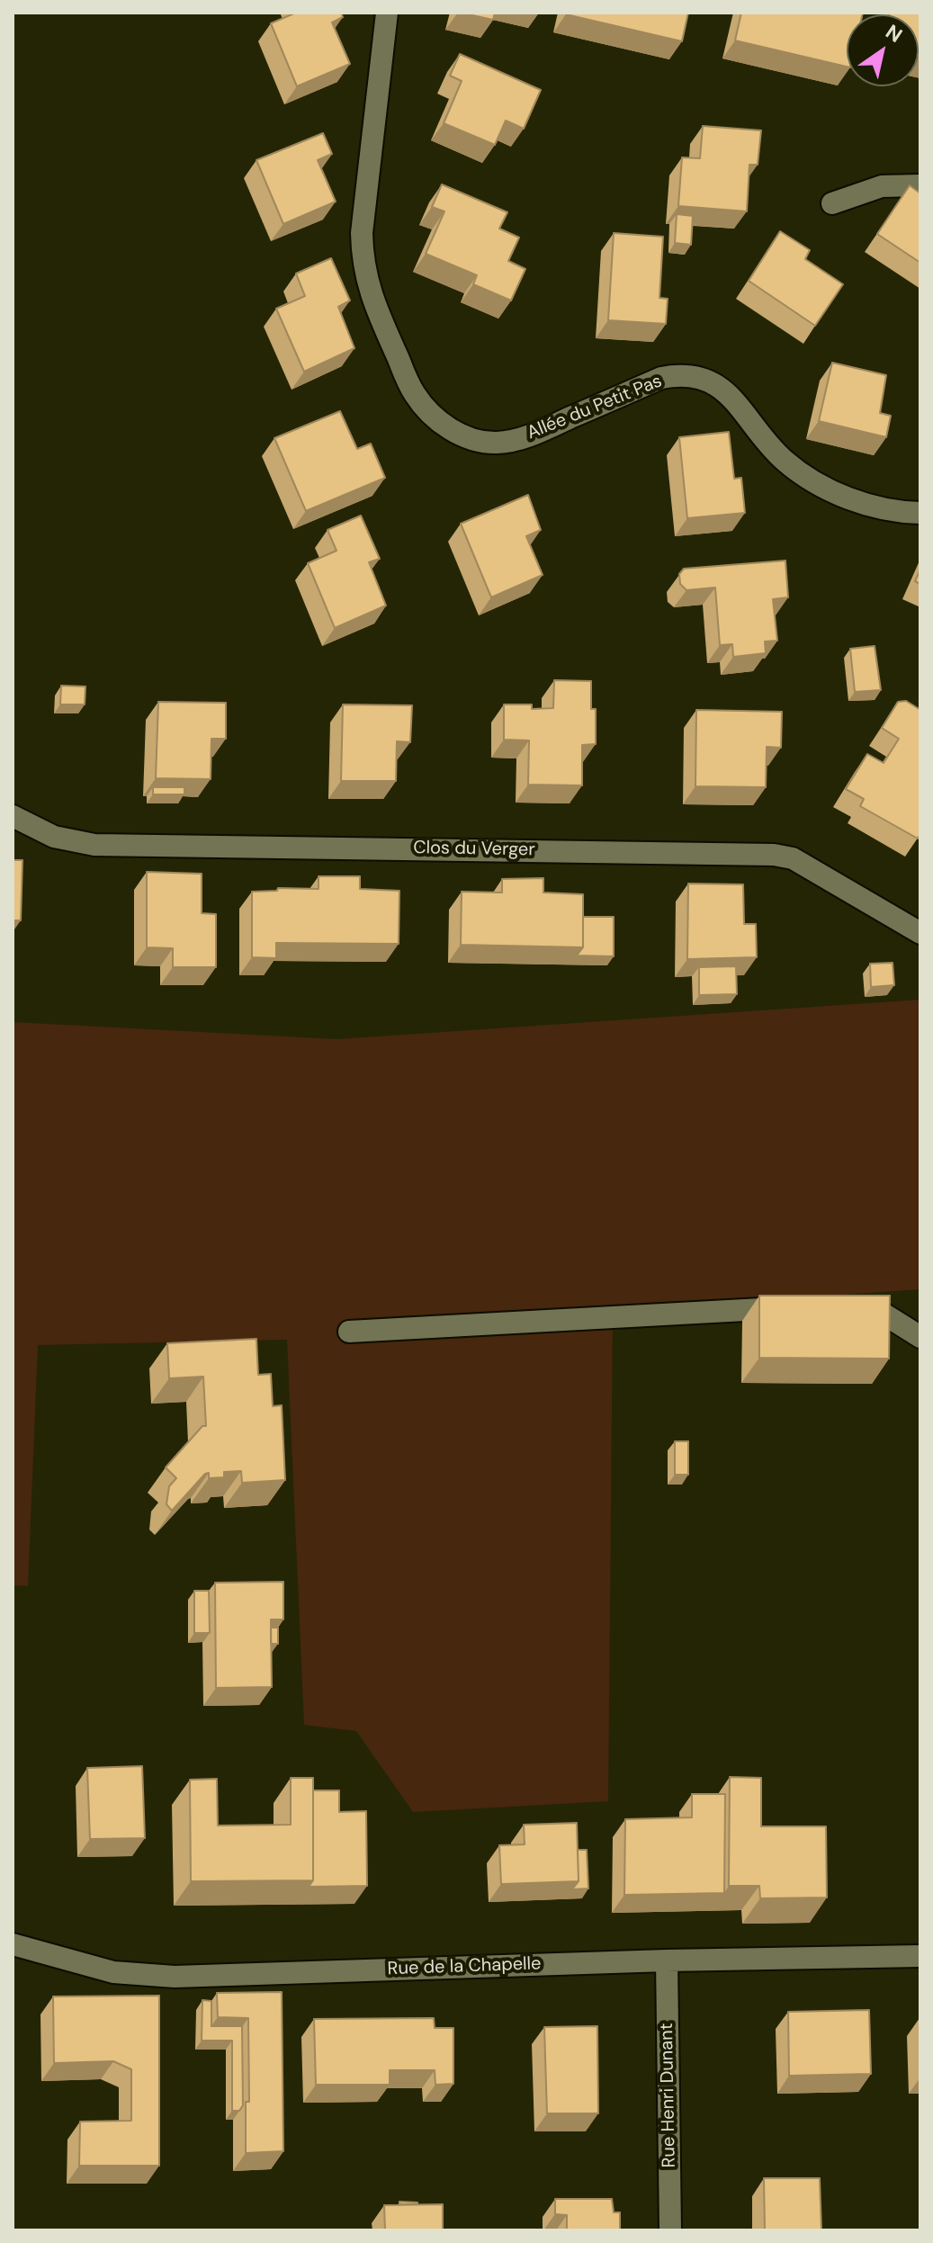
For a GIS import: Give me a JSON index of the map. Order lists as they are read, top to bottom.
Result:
{
  "streets": {
    "street": [
      "Allée du Petit Pas",
      "Clos du Verger",
      "Rue de la Chapelle",
      "Rue Henri Dunant"
    ]
  },
  "crossings": [
    ["Rue de la Chapelle", "Rue Henri Dunant"]
  ],
  "north": "top right"
}
